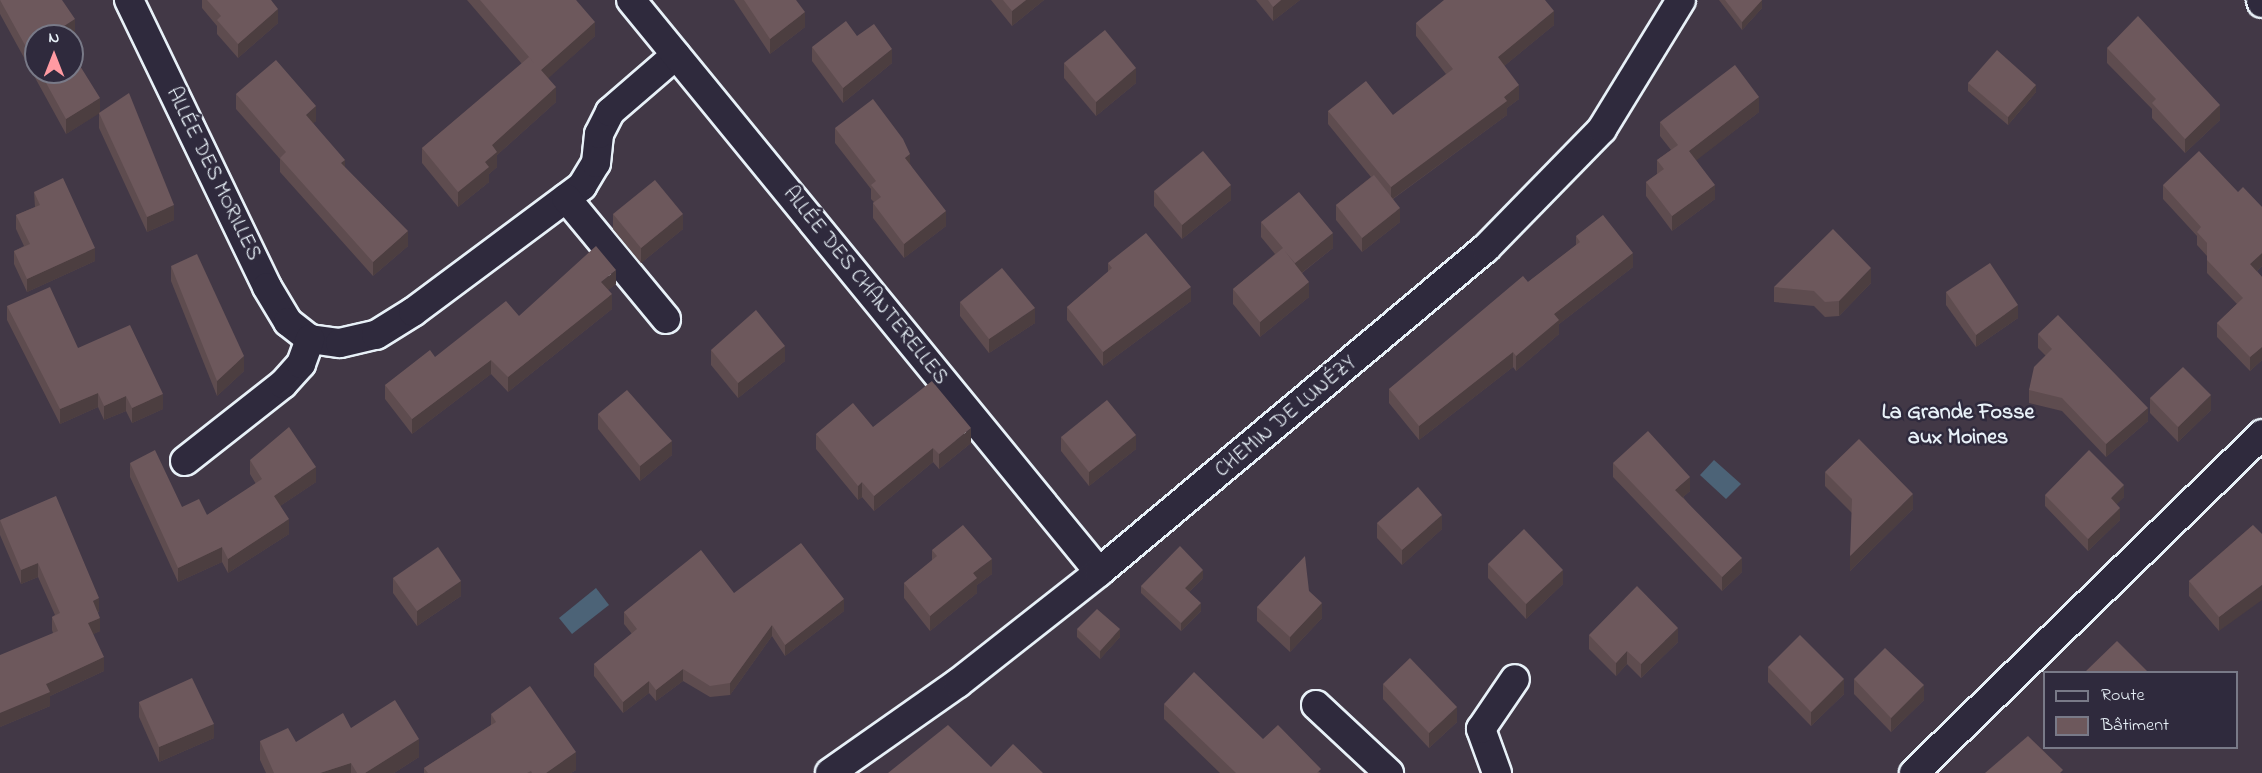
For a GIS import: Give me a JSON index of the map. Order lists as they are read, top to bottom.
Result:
{
  "streets": {
    "street": ["ALLÉE DES MORILLES", "ALLÉE DES CHANTERELLES", "CHEMIN DE LUNÉZY"]
  },
  "crossings": [
    ["ALLÉE DES CHANTERELLES", "CHEMIN DE LUNÉZY"]
  ],
  "districts": ["La Grande Fosse aux Moines"],
  "legend": ["Route", "Bâtiment"],
  "north": "top"
}
